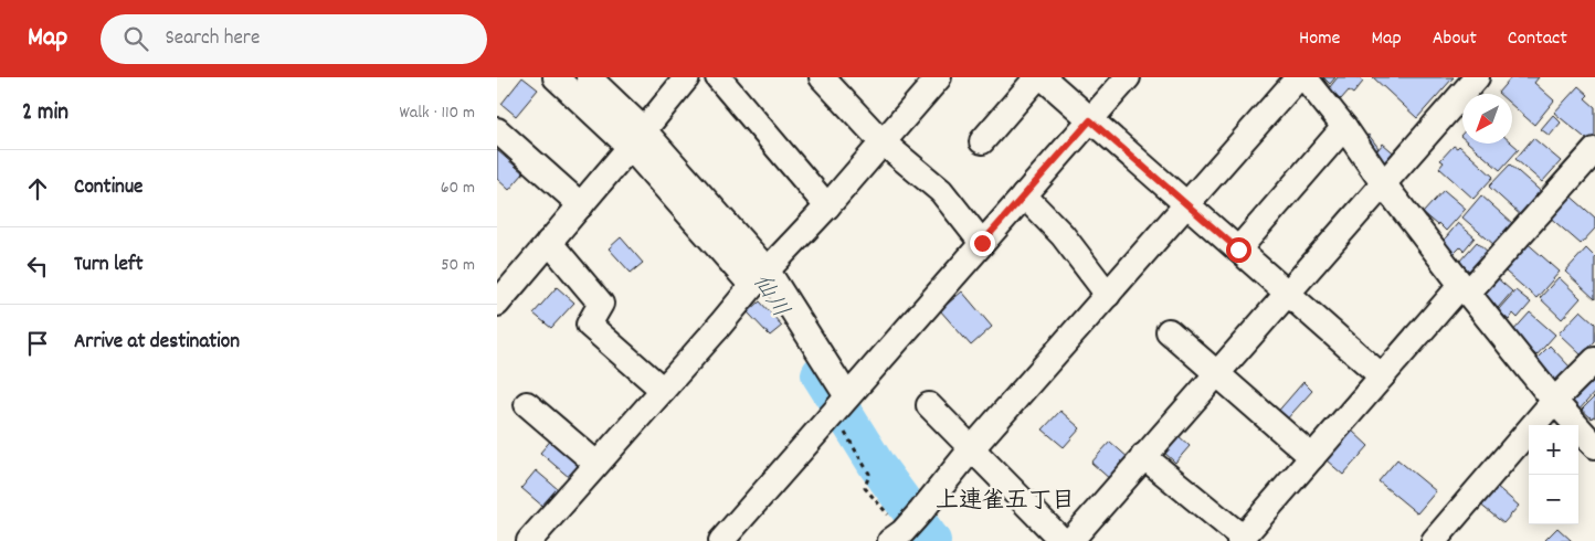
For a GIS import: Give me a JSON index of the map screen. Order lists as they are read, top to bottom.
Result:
{
  "districts": ["上連雀五丁目"],
  "water": ["仙川"],
  "north": "bottom left",
  "page": {
    "header": "Map",
    "search": "Search here",
    "nav": [
      "Home",
      "Map",
      "About",
      "Contact"
    ],
    "heading": ["2 min", "Walk · 110 m"],
    "list": [
      ["Continue", "60 m"],
      ["Turn left", "50 m"],
      "Arrive at destination"
    ],
    "map_buttons": ["+", "−"]
  }
}
